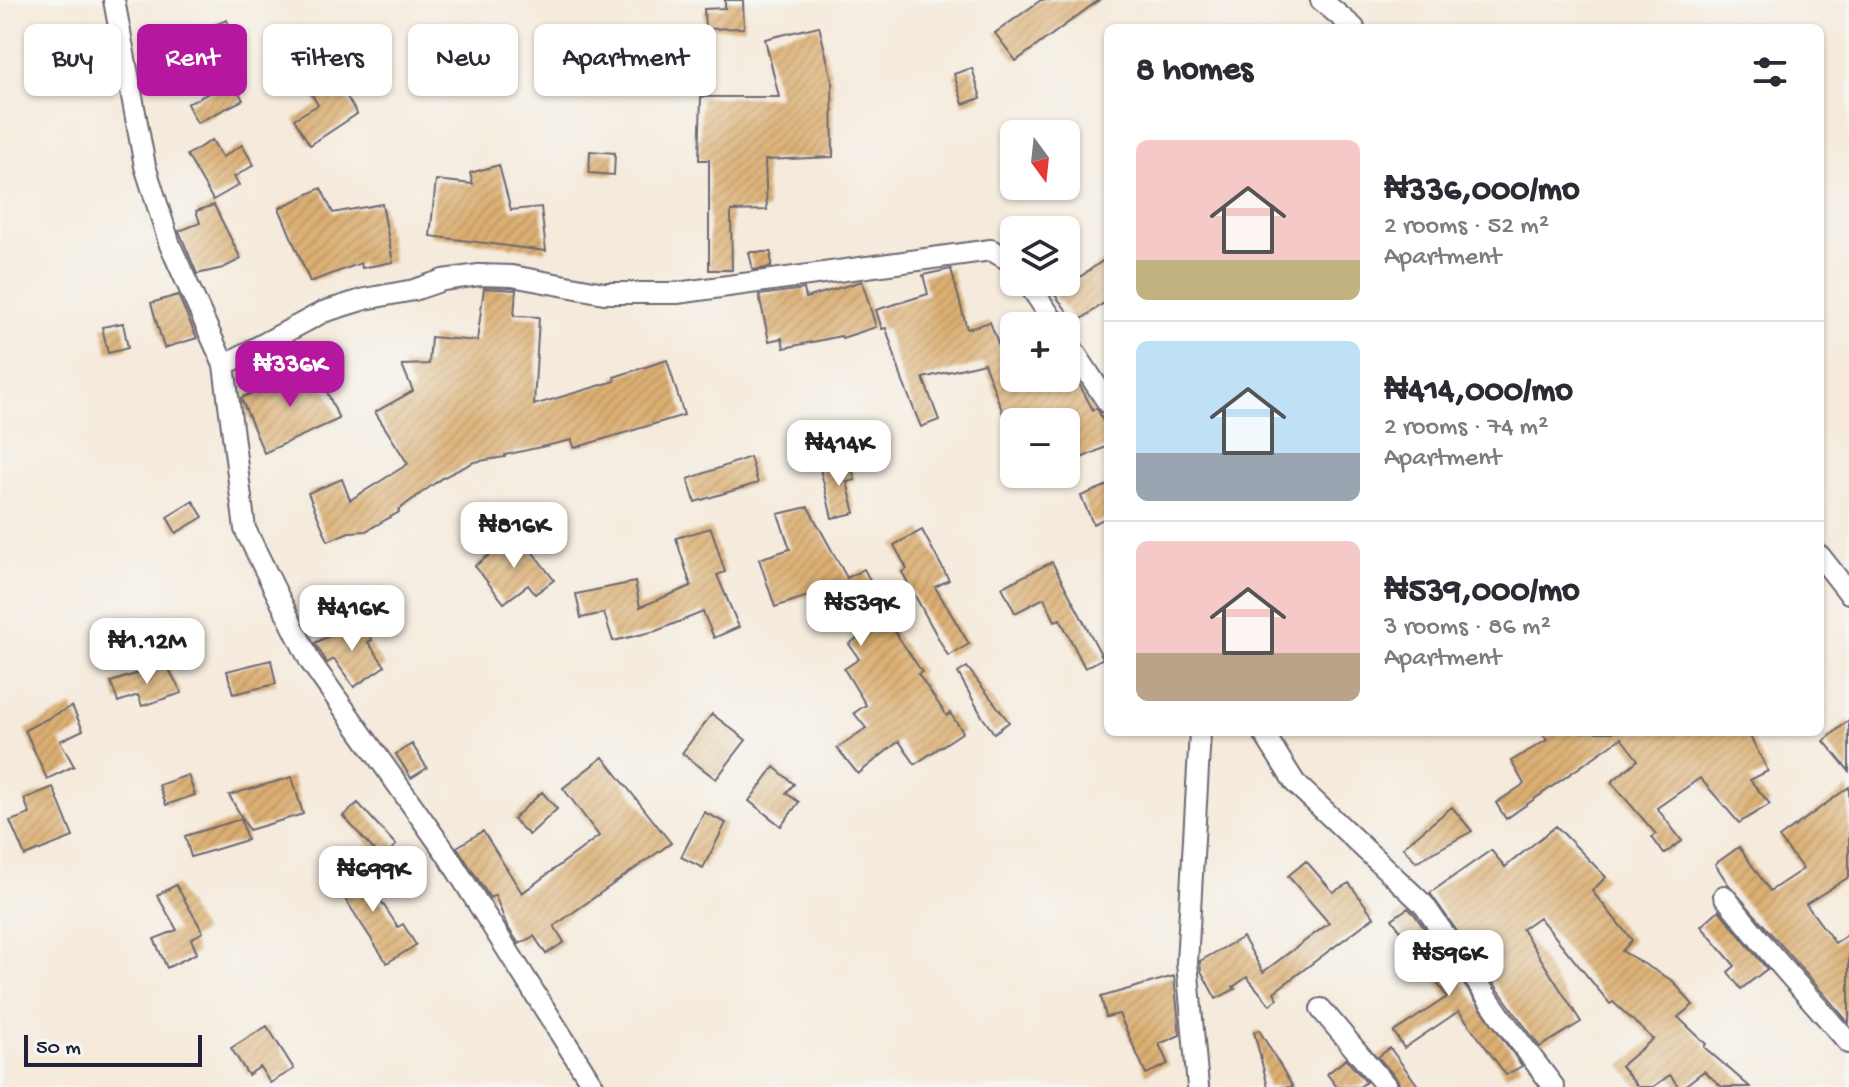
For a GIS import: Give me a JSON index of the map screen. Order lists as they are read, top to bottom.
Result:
{
  "scale_bar": "50 m",
  "north": "bottom",
  "page": {
    "chip": [
      "Buy",
      "Rent",
      "Filters",
      "New",
      "Apartment"
    ],
    "heading": "8 homes",
    "map_buttons": ["+", "−"],
    "list": [
      {
        "name": "₦336,000/mo",
        "note": "2 rooms · 52 m² · Apartment"
      },
      {
        "name": "₦414,000/mo",
        "note": "2 rooms · 74 m² · Apartment"
      },
      {
        "name": "₦539,000/mo",
        "note": "3 rooms · 86 m² · Apartment"
      }
    ],
    "price": [
      "₦336K",
      "₦414K",
      "₦816K",
      "₦539K",
      "₦416K",
      "₦1.12M",
      "₦699K",
      "₦596K"
    ],
    "scale": "50 m"
  }
}
